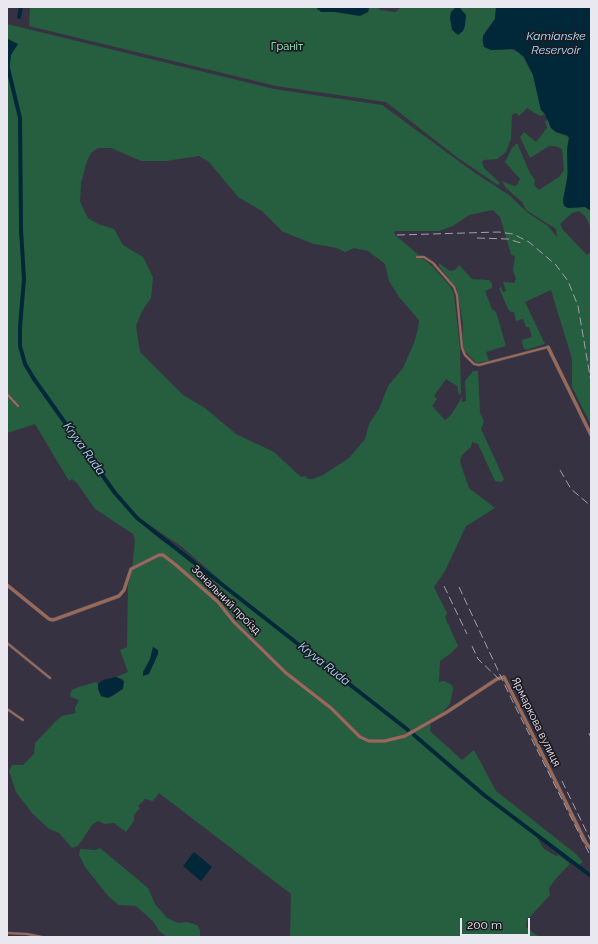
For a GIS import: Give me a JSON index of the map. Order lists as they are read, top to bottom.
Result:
{
  "streets": {
    "street": ["Зональний проїзд", "Ярмаркова вулиця"]
  },
  "crossings": [
    ["Зональний проїзд", "Ярмаркова вулиця"]
  ],
  "water": ["Kamianske Reservoir", "Kryva Ruda"],
  "parks": ["Граніт"],
  "scale_bar": "200 m"
}
